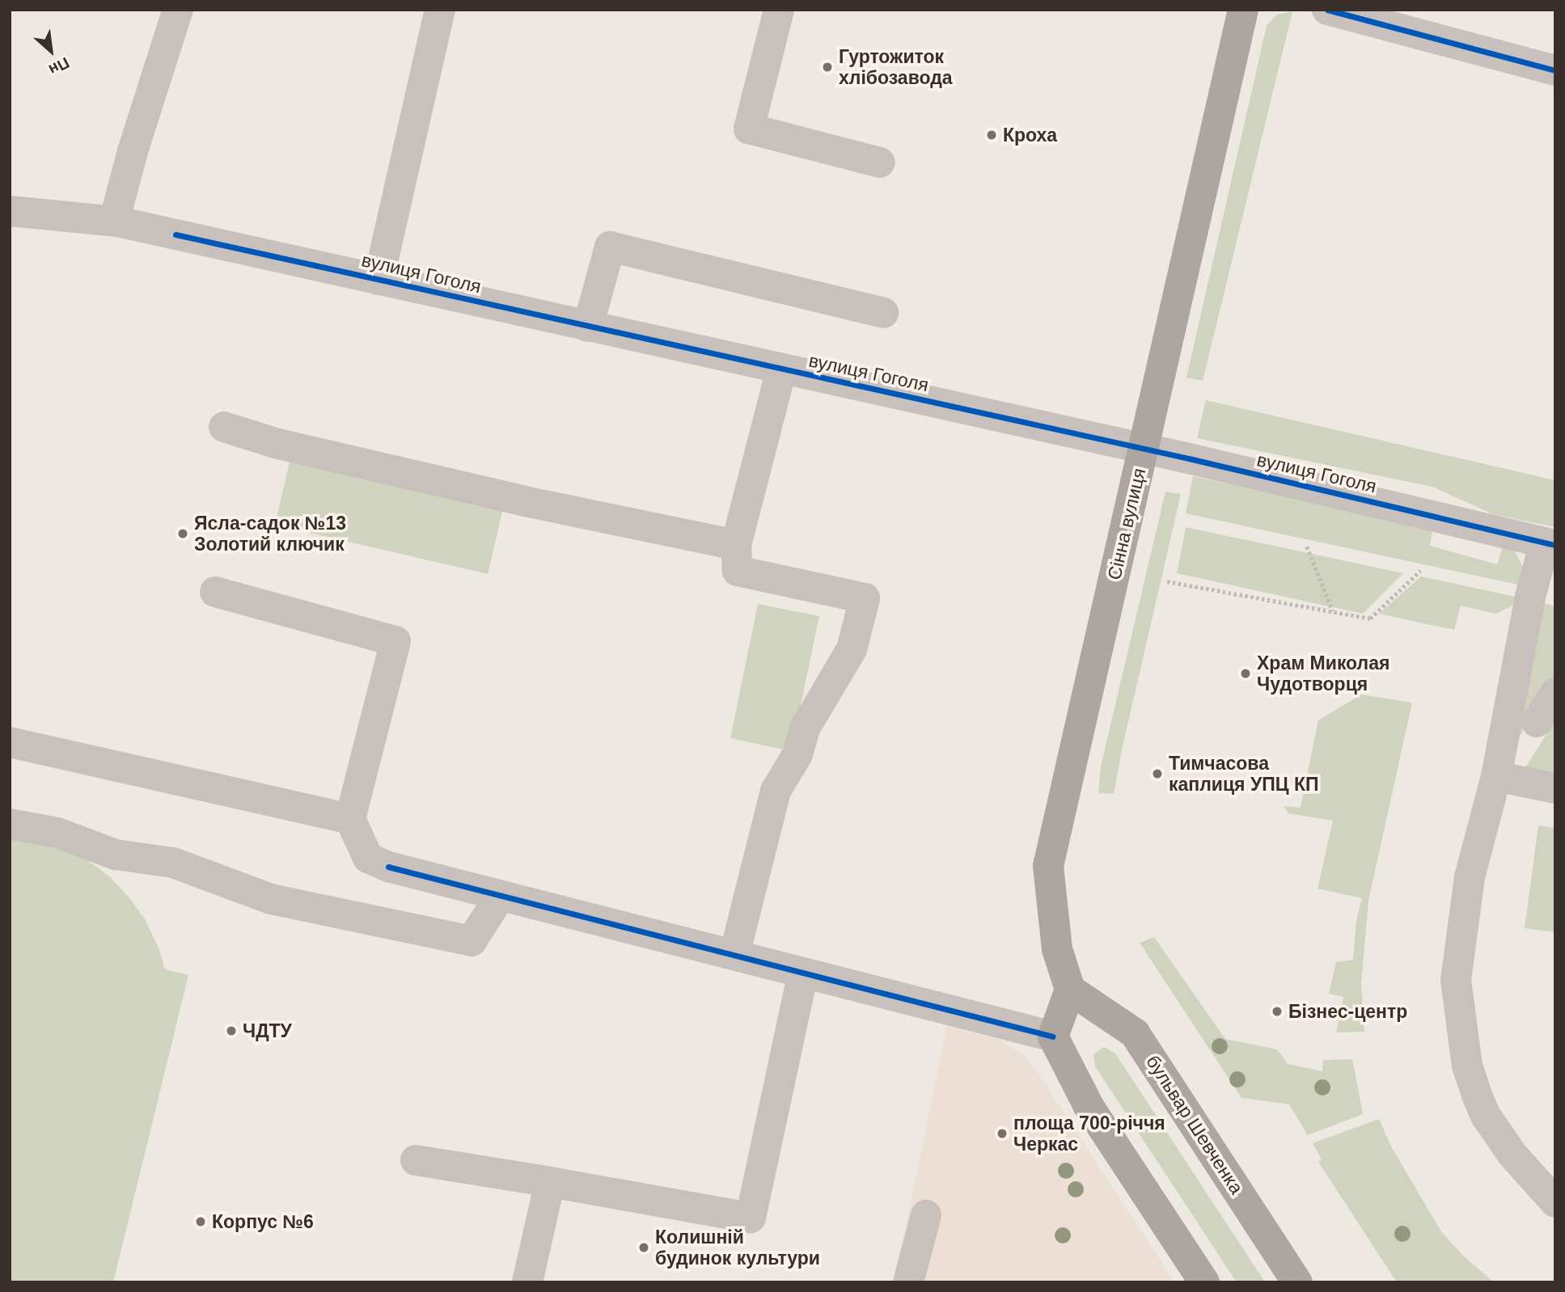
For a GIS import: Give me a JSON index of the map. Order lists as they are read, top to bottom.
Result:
{
  "streets": {
    "main road": ["Сінна вулиця", "бульвар Шевченка"],
    "street": ["вулиця Гоголя"]
  },
  "crossings": [
    ["вулиця Гоголя", "Сінна вулиця"],
    ["Сінна вулиця", "бульвар Шевченка"]
  ],
  "places": [
    "Гуртожиток хлібозавода",
    "Кроха",
    "Ясла-садок №13 Золотий ключик",
    "Храм Миколая Чудотворця",
    "Тимчасова каплиця УПЦ КП",
    "Бізнес-центр",
    "ЧДТУ",
    "площа 700-річчя Черкас",
    "Корпус №6",
    "Колишній будинок культури"
  ],
  "north": "bottom right"
}
